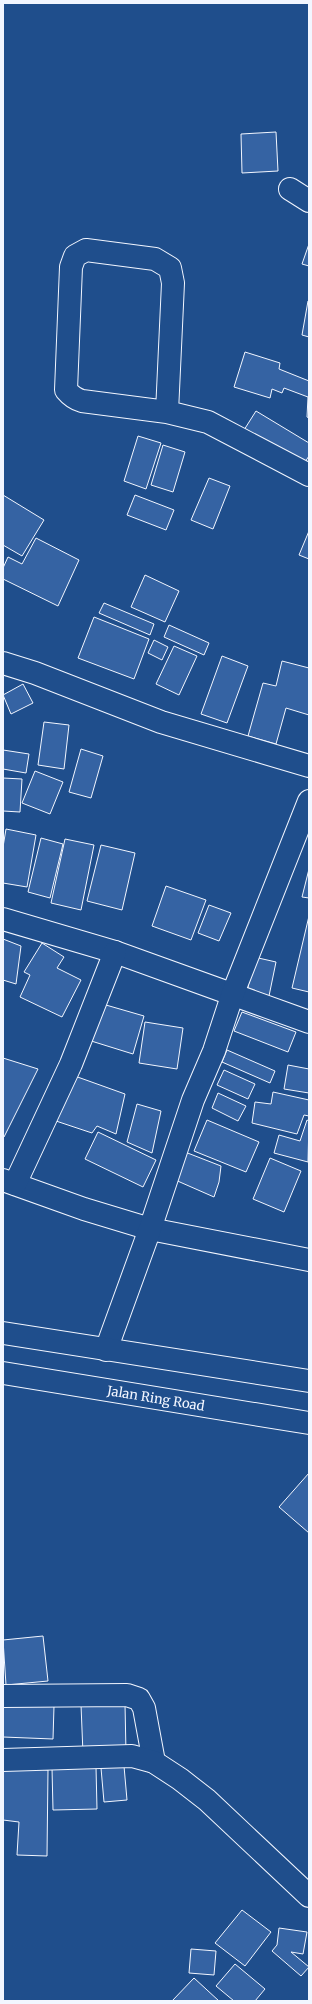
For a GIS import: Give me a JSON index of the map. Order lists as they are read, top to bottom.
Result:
{
  "streets": {
    "main road": ["Jalan Ring Road"]
  }
}
